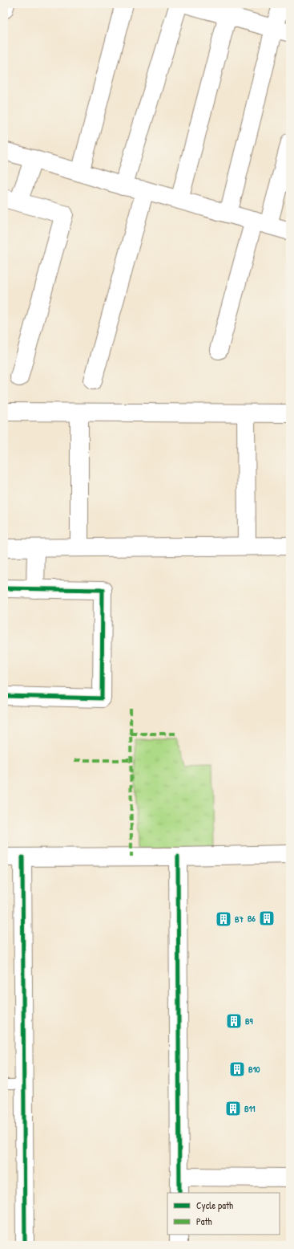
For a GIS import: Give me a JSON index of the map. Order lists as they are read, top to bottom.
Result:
{
  "places": {
    "building": [
      "B6",
      "B7",
      "B9",
      "B10",
      "B11"
    ]
  },
  "legend": ["Cycle path", "Path"]
}
